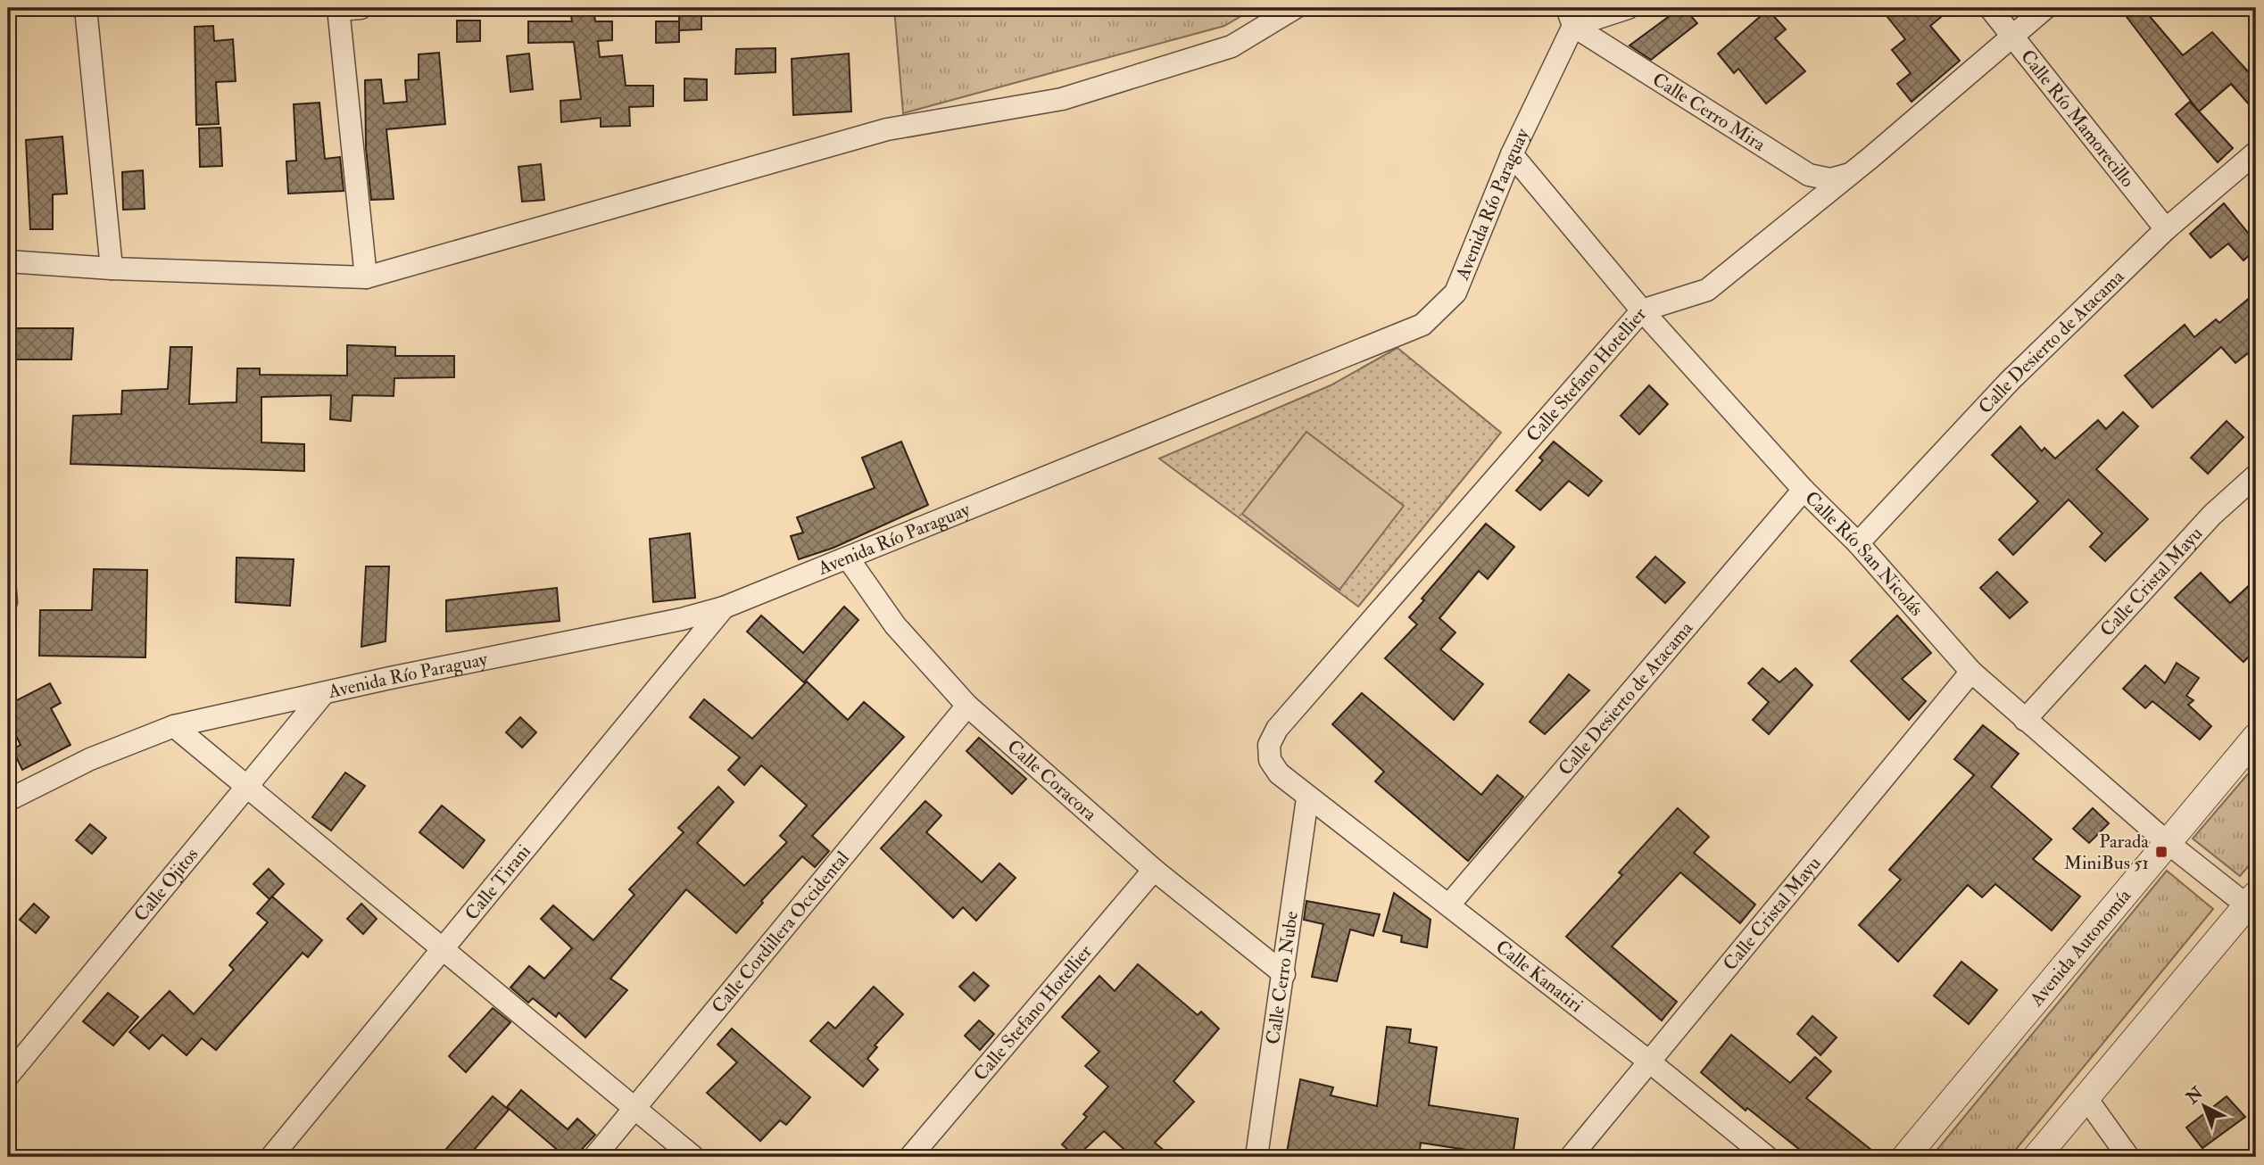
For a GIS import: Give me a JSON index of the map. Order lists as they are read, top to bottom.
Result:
{
  "streets": {
    "street": [
      "Calle Cerro Mira",
      "Calle Río Mamorecillo",
      "Avenida Río Paraguay",
      "Calle Desierto de Atacama",
      "Calle Stefano Hotellier",
      "Calle Río San Nicolás",
      "Calle Cristal Mayu",
      "Calle Coracora",
      "Calle Tirani",
      "Calle Ojitos",
      "Calle Cordillera Occidental",
      "Avenida Autonomía",
      "Calle Kanatiri",
      "Calle Cerro Nube"
    ]
  },
  "crossings": [
    ["Calle Cerro Mira", "Avenida Río Paraguay"],
    ["Calle Cerro Mira", "Calle Stefano Hotellier"],
    ["Calle Río Mamorecillo", "Calle Desierto de Atacama"],
    ["Calle Río Mamorecillo", "Calle Stefano Hotellier"],
    ["Avenida Río Paraguay", "Calle Río San Nicolás"],
    ["Avenida Río Paraguay", "Calle Coracora"],
    ["Avenida Río Paraguay", "Calle Tirani"],
    ["Avenida Río Paraguay", "Calle Ojitos"],
    ["Calle Desierto de Atacama", "Calle Río San Nicolás"],
    ["Calle Desierto de Atacama", "Calle Kanatiri"],
    ["Calle Stefano Hotellier", "Calle Río San Nicolás"],
    ["Calle Stefano Hotellier", "Calle Coracora"],
    ["Calle Stefano Hotellier", "Calle Kanatiri"],
    ["Calle Stefano Hotellier", "Calle Cerro Nube"],
    ["Calle Río San Nicolás", "Calle Cristal Mayu"],
    ["Calle Río San Nicolás", "Avenida Autonomía"],
    ["Calle Cristal Mayu", "Calle Kanatiri"],
    ["Calle Coracora", "Calle Cordillera Occidental"],
    ["Calle Coracora", "Calle Cerro Nube"],
    ["Calle Kanatiri", "Calle Cerro Nube"]
  ],
  "places": {
    "transit": ["Parada MiniBus 51"]
  },
  "north": "top left"
}
